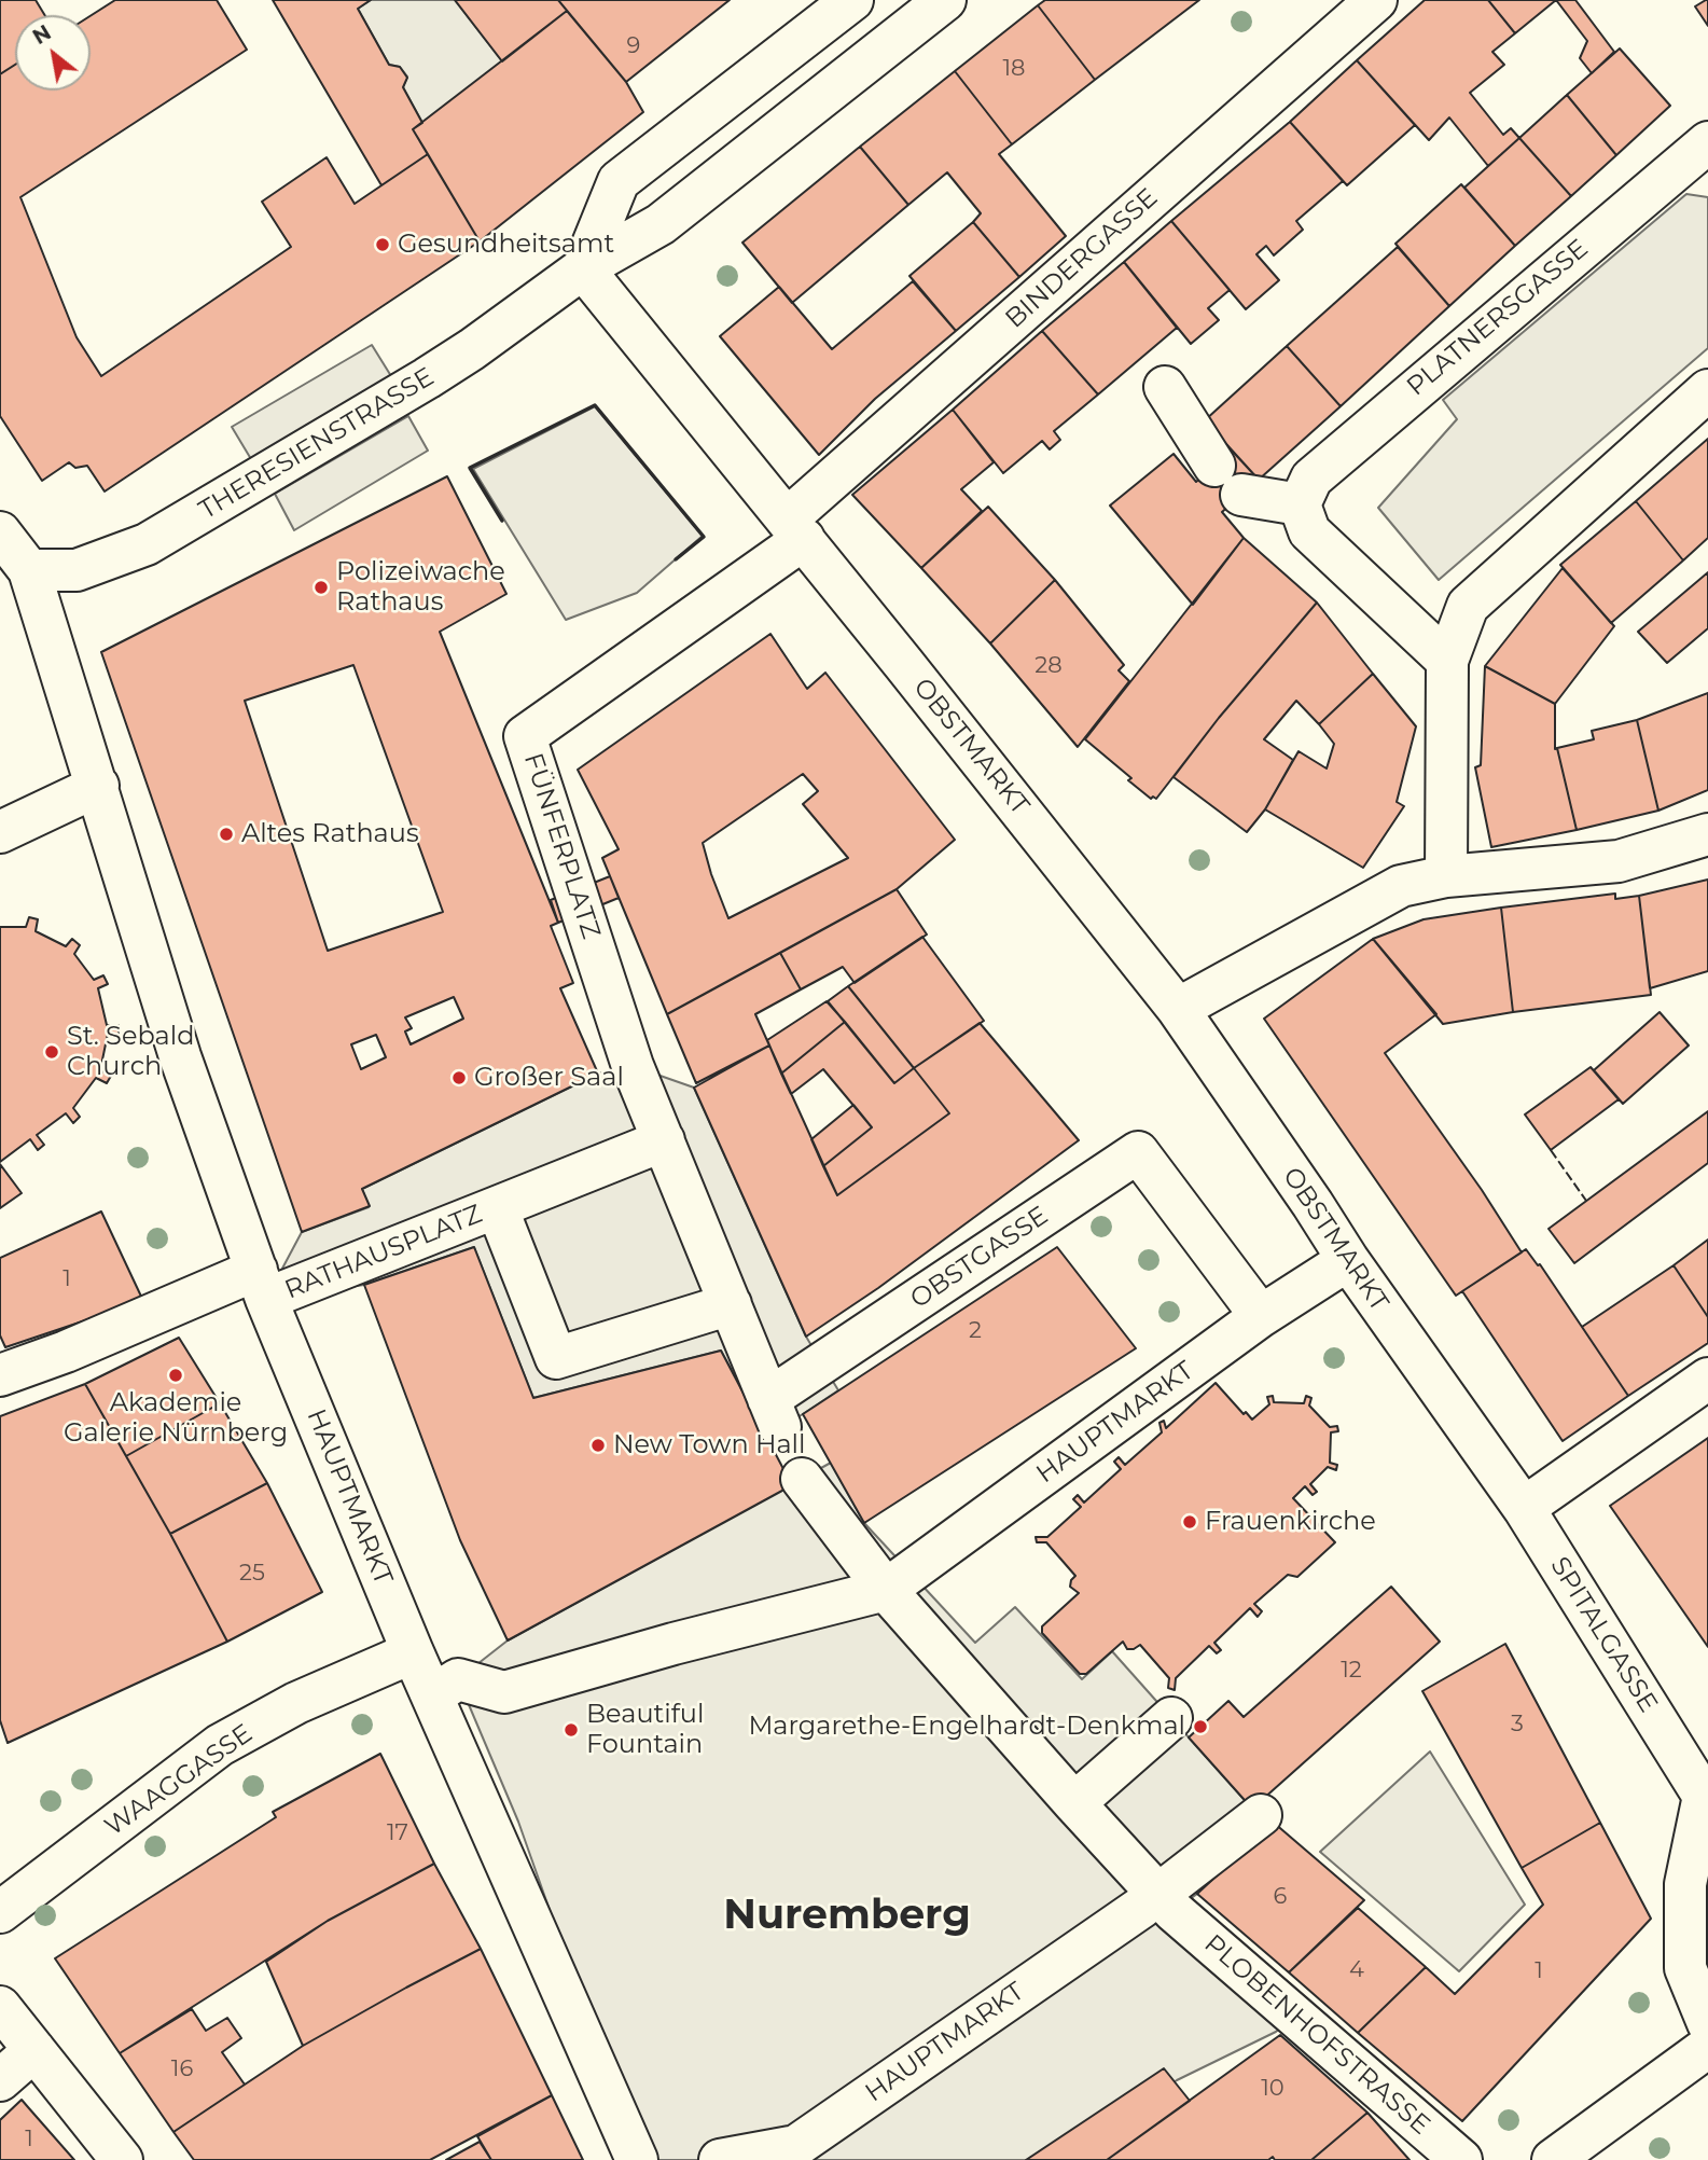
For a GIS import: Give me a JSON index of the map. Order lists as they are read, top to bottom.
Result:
{
  "streets": {
    "street": [
      "BINDERGASSE",
      "PLATNERSGASSE",
      "THERESIENSTRASSE",
      "OBSTMARKT",
      "FÜNFERPLATZ",
      "RATHAUSPLATZ",
      "OBSTGASSE",
      "HAUPTMARKT",
      "SPITALGASSE",
      "WAAGGASSE",
      "PLOBENHOFSTRASSE"
    ]
  },
  "crossings": [
    ["BINDERGASSE", "OBSTMARKT"],
    ["BINDERGASSE", "FÜNFERPLATZ"],
    ["THERESIENSTRASSE", "RATHAUSPLATZ"],
    ["OBSTMARKT", "FÜNFERPLATZ"],
    ["OBSTMARKT", "HAUPTMARKT"],
    ["OBSTMARKT", "SPITALGASSE"],
    ["FÜNFERPLATZ", "RATHAUSPLATZ"],
    ["RATHAUSPLATZ", "OBSTGASSE"],
    ["RATHAUSPLATZ", "HAUPTMARKT"],
    ["OBSTGASSE", "HAUPTMARKT"],
    ["HAUPTMARKT", "WAAGGASSE"],
    ["HAUPTMARKT", "PLOBENHOFSTRASSE"]
  ],
  "districts": ["Nuremberg"],
  "places": [
    "Gesundheitsamt",
    "Polizeiwache Rathaus",
    "Altes Rathaus",
    "St. Sebald Church",
    "Großer Saal",
    "Akademie Galerie Nürnberg",
    "New Town Hall",
    "Frauenkirche",
    "Margarethe-Engelhardt-Denkmal",
    "Beautiful Fountain"
  ],
  "house_numbers": [
    "9",
    "18",
    "28",
    "1",
    "2",
    "25",
    "12",
    "3",
    "17",
    "6",
    "4",
    "1",
    "16",
    "10",
    "1"
  ],
  "north": "top left"
}
